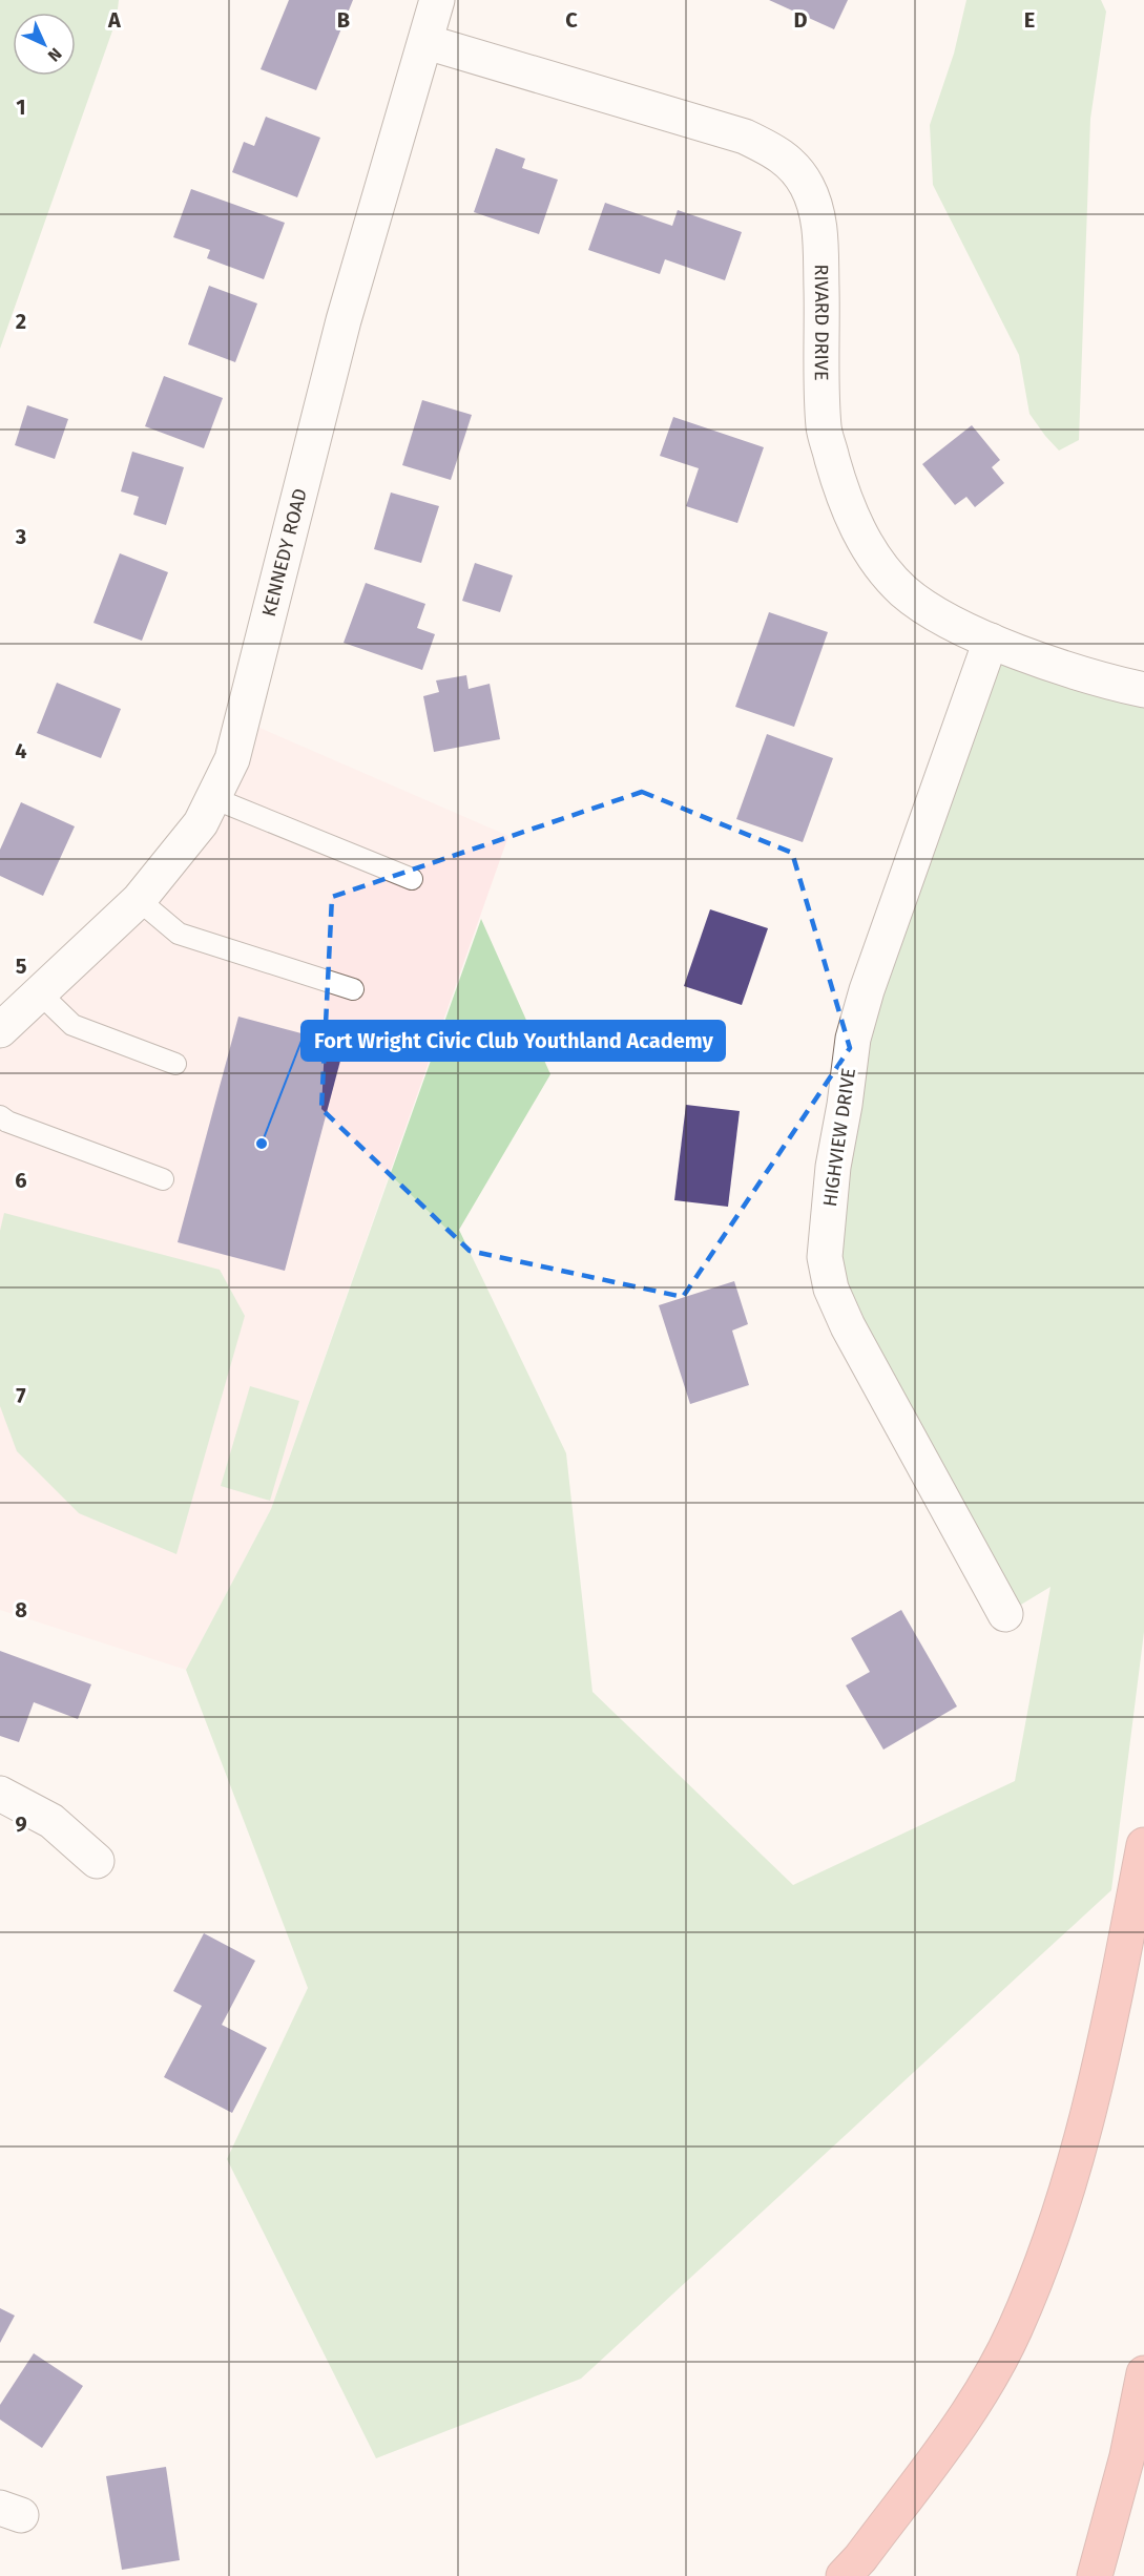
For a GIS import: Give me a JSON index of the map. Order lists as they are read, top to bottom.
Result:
{
  "streets": {
    "street": ["RIVARD DRIVE", "KENNEDY ROAD", "HIGHVIEW DRIVE"]
  },
  "crossings": [
    ["RIVARD DRIVE", "KENNEDY ROAD"],
    ["RIVARD DRIVE", "HIGHVIEW DRIVE"]
  ],
  "places": ["Fort Wright Civic Club Youthland Academy"],
  "north": "bottom right",
  "grid": {
    "columns": [
      "A",
      "B",
      "C",
      "D",
      "E"
    ],
    "rows": [
      "1",
      "2",
      "3",
      "4",
      "5",
      "6",
      "7",
      "8",
      "9"
    ]
  }
}
